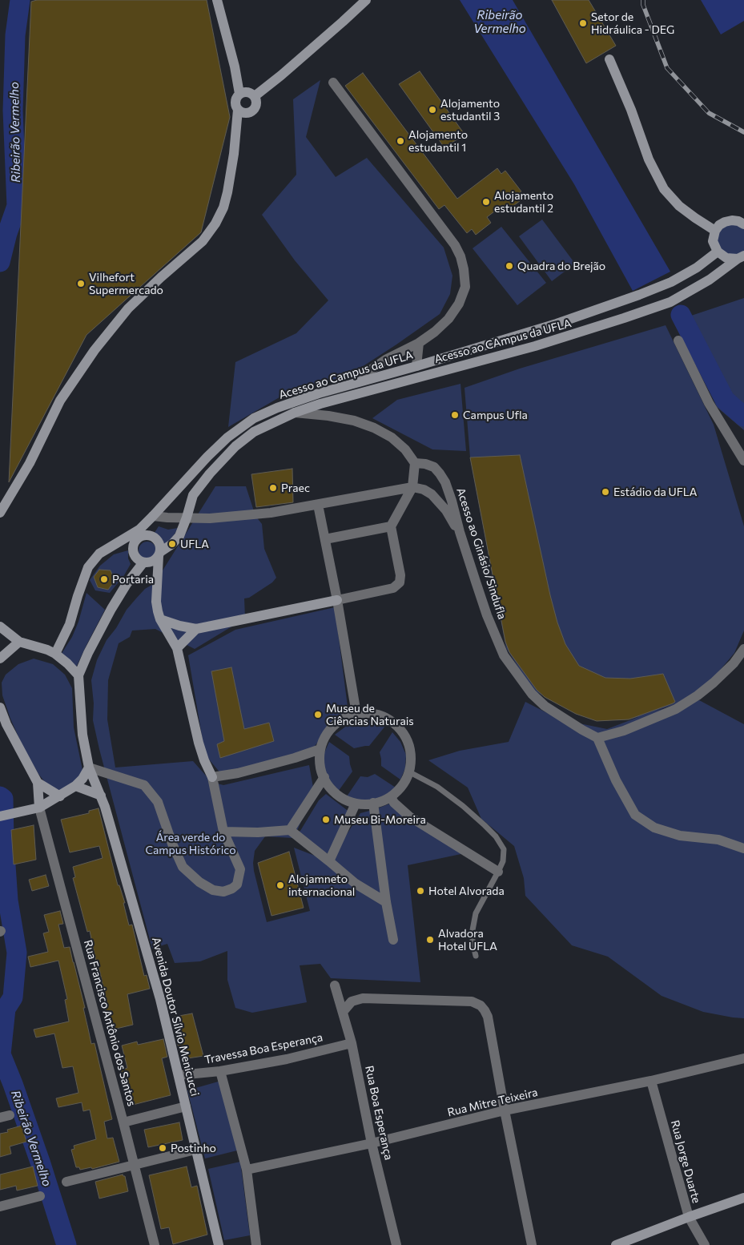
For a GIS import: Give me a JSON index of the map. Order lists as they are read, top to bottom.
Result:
{
  "streets": {
    "street": [
      "Acesso ao CAmpus da UFLA",
      "Acesso ao Campus da UFLA",
      "Acesso ao Ginásio/Sindufla",
      "Avenida Doutor Sílvio Menicucci",
      "Rua Francisco Antônio dos Santos",
      "Travessa Boa Esperança",
      "Rua Mitre Teixeira",
      "Rua Boa Esperança",
      "Rua Jorge Duarte"
    ]
  },
  "crossings": [
    ["Acesso ao CAmpus da UFLA", "Acesso ao Campus da UFLA"],
    ["Avenida Doutor Sílvio Menicucci", "Travessa Boa Esperança"],
    ["Travessa Boa Esperança", "Rua Boa Esperança"],
    ["Rua Mitre Teixeira", "Rua Boa Esperança"],
    ["Rua Mitre Teixeira", "Rua Jorge Duarte"]
  ],
  "water": ["Ribeirão Vermelho"],
  "parks": ["Área verde do Campus Histórico"],
  "places": [
    "Setor de Hidráulica - DEG",
    "Alojamento estudantil 3",
    "Alojamento estudantil 1",
    "Alojamento estudantil 2",
    "Quadra do Brejão",
    "Vilhefort Supermercado",
    "Campus Ufla",
    "Praec",
    "Estádio da UFLA",
    "UFLA",
    "Portaria",
    "Museu de Ciências Naturais",
    "Museu Bi-Moreira",
    "Alojamneto internacional",
    "Hotel Alvorada",
    "Alvadora Hotel UFLA",
    "Postinho"
  ]
}
